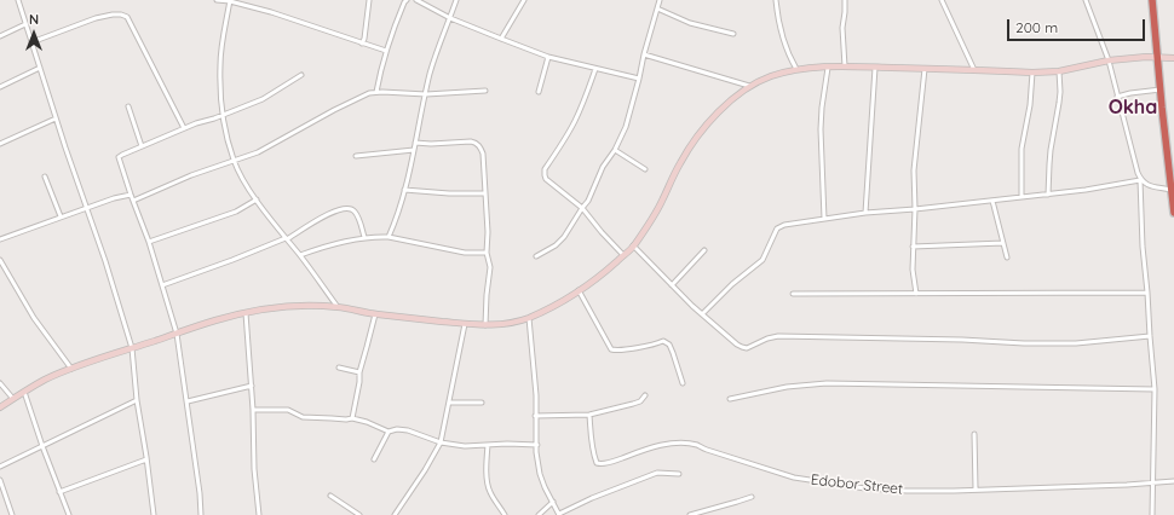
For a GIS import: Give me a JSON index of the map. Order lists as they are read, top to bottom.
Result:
{
  "streets": {
    "street": ["Edobor Street"]
  },
  "districts": ["Okha"],
  "scale_bar": "200 m",
  "north": "top"
}
